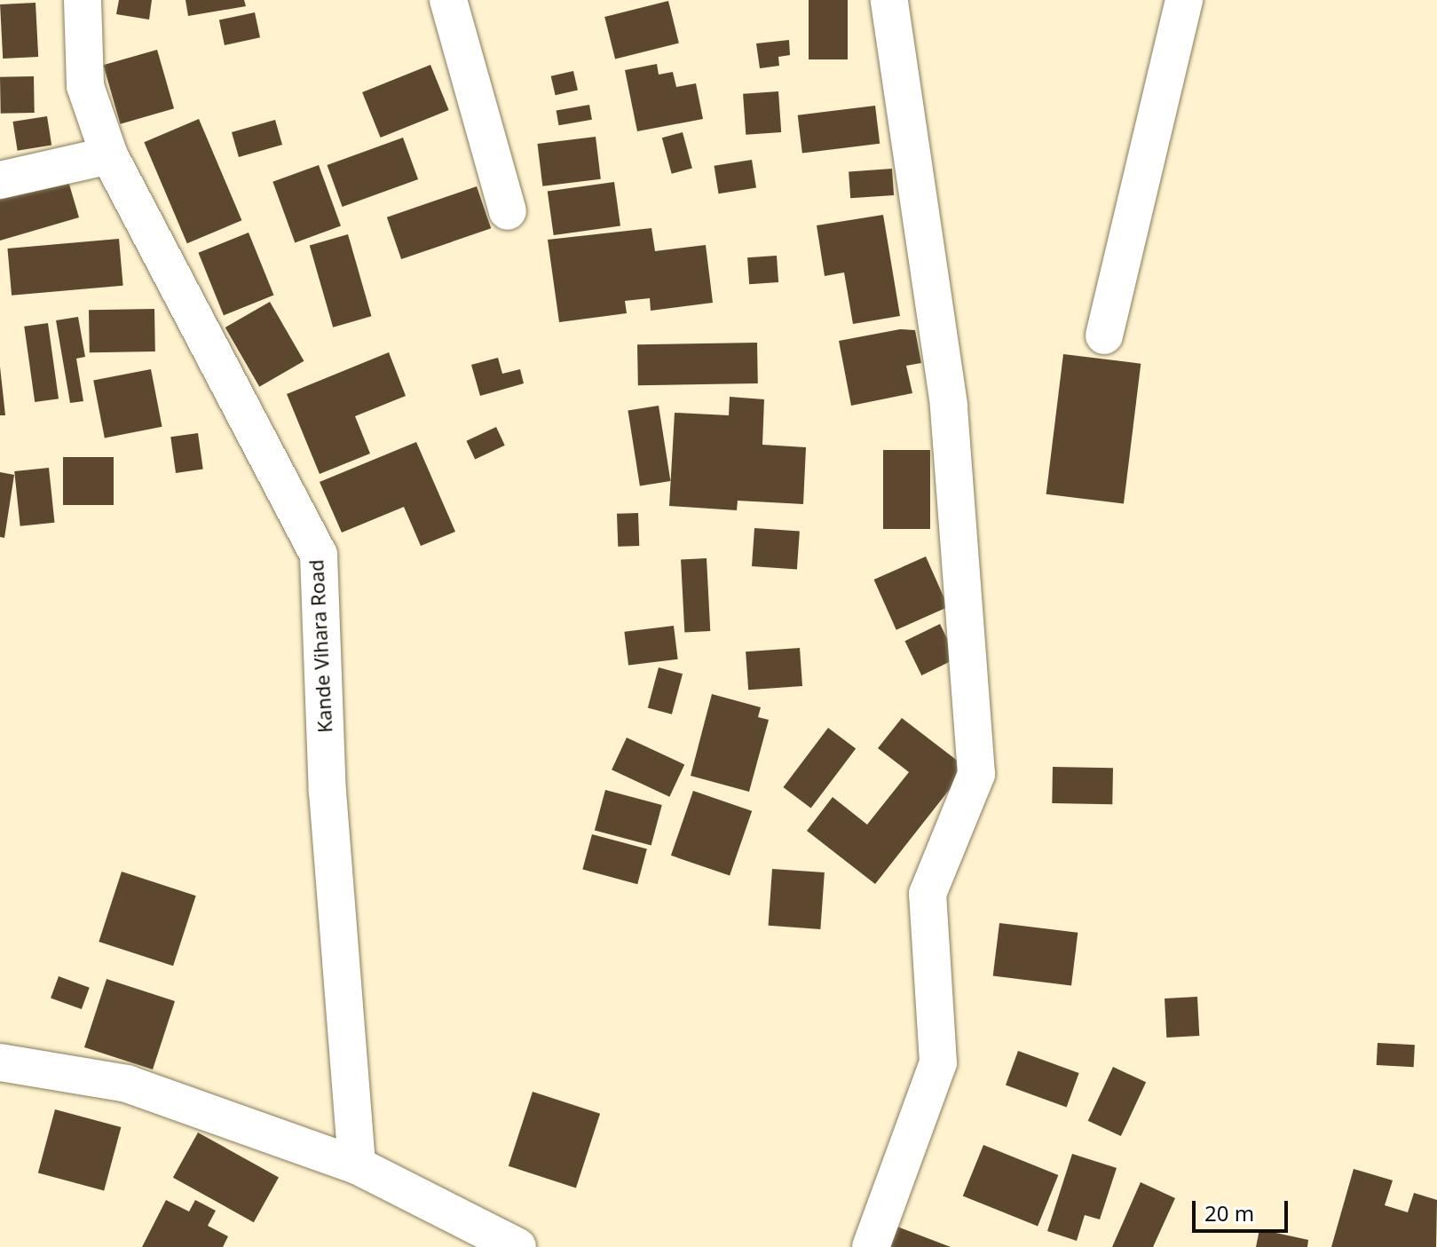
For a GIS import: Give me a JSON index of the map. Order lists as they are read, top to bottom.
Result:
{
  "streets": {
    "street": ["Kande Vihara Road"]
  },
  "scale_bar": "20 m"
}
